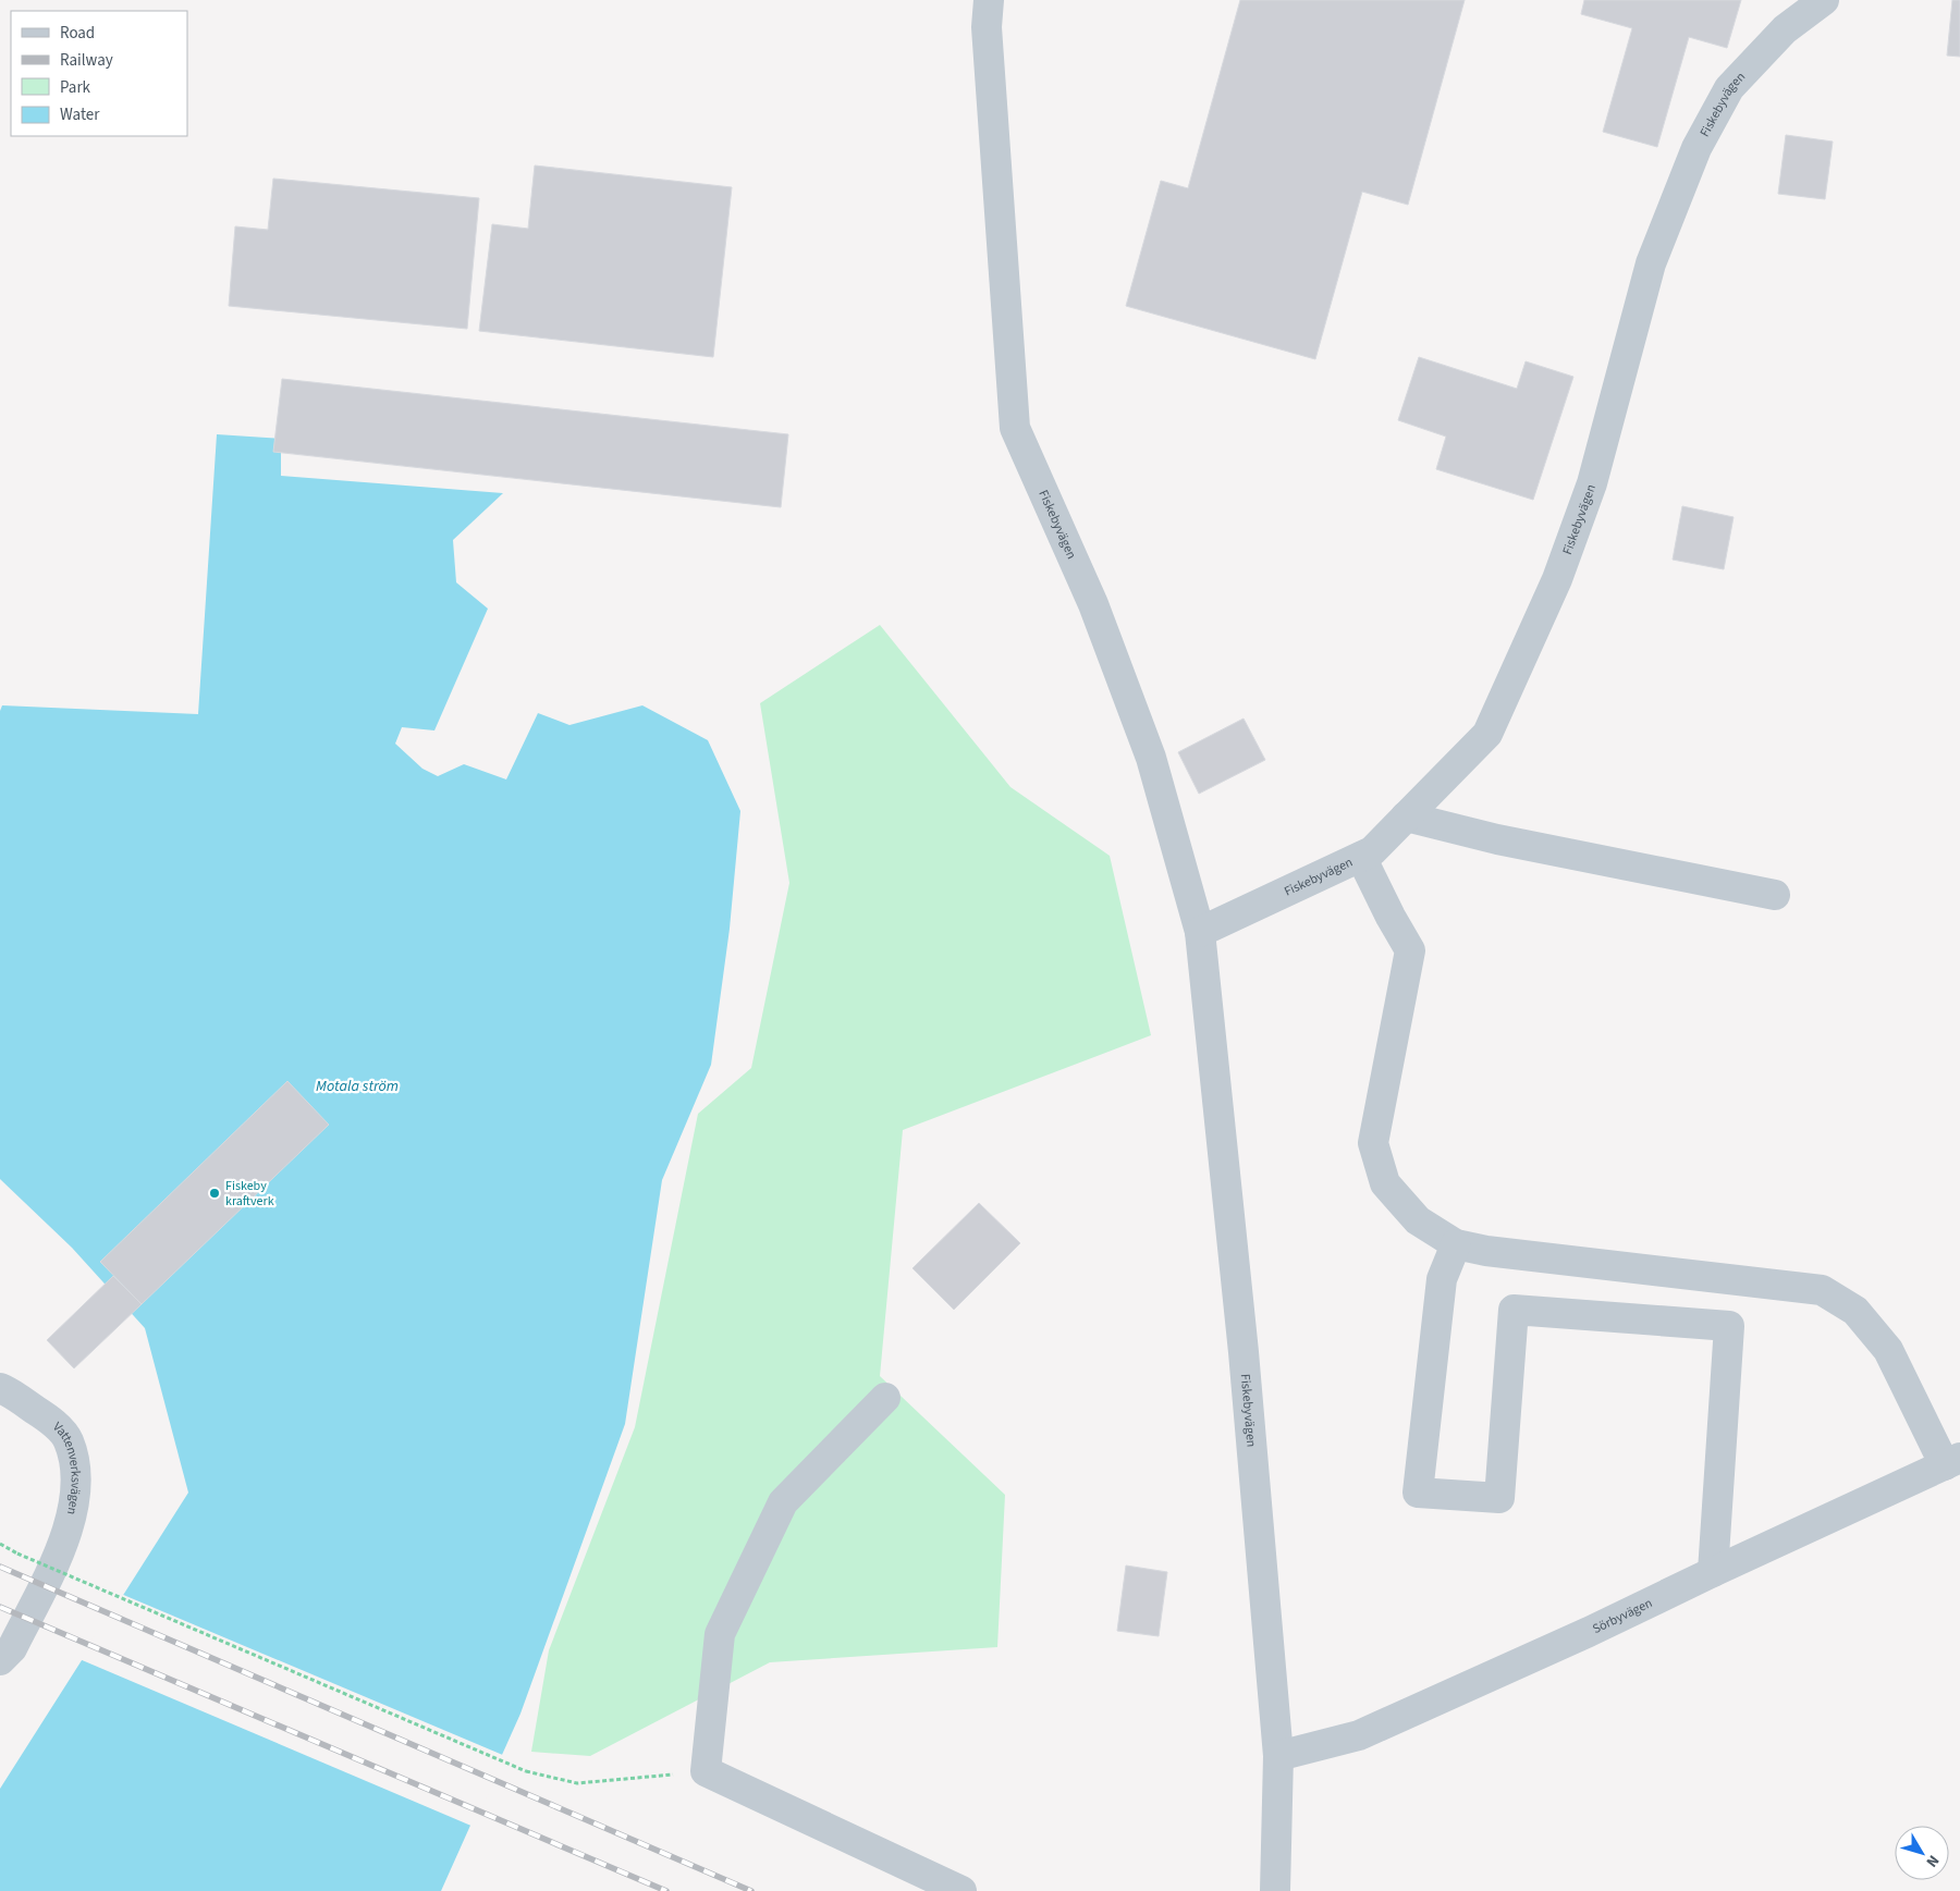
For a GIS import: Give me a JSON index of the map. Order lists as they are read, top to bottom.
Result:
{
  "streets": {
    "street": ["Fiskebyvägen", "Vattenverksvägen", "Sörbyvägen"]
  },
  "crossings": [
    ["Fiskebyvägen", "Sörbyvägen"]
  ],
  "water": ["Motala ström"],
  "places": ["Fiskeby kraftverk"],
  "legend": [
    "Road",
    "Railway",
    "Park",
    "Water"
  ],
  "north": "bottom right"
}
